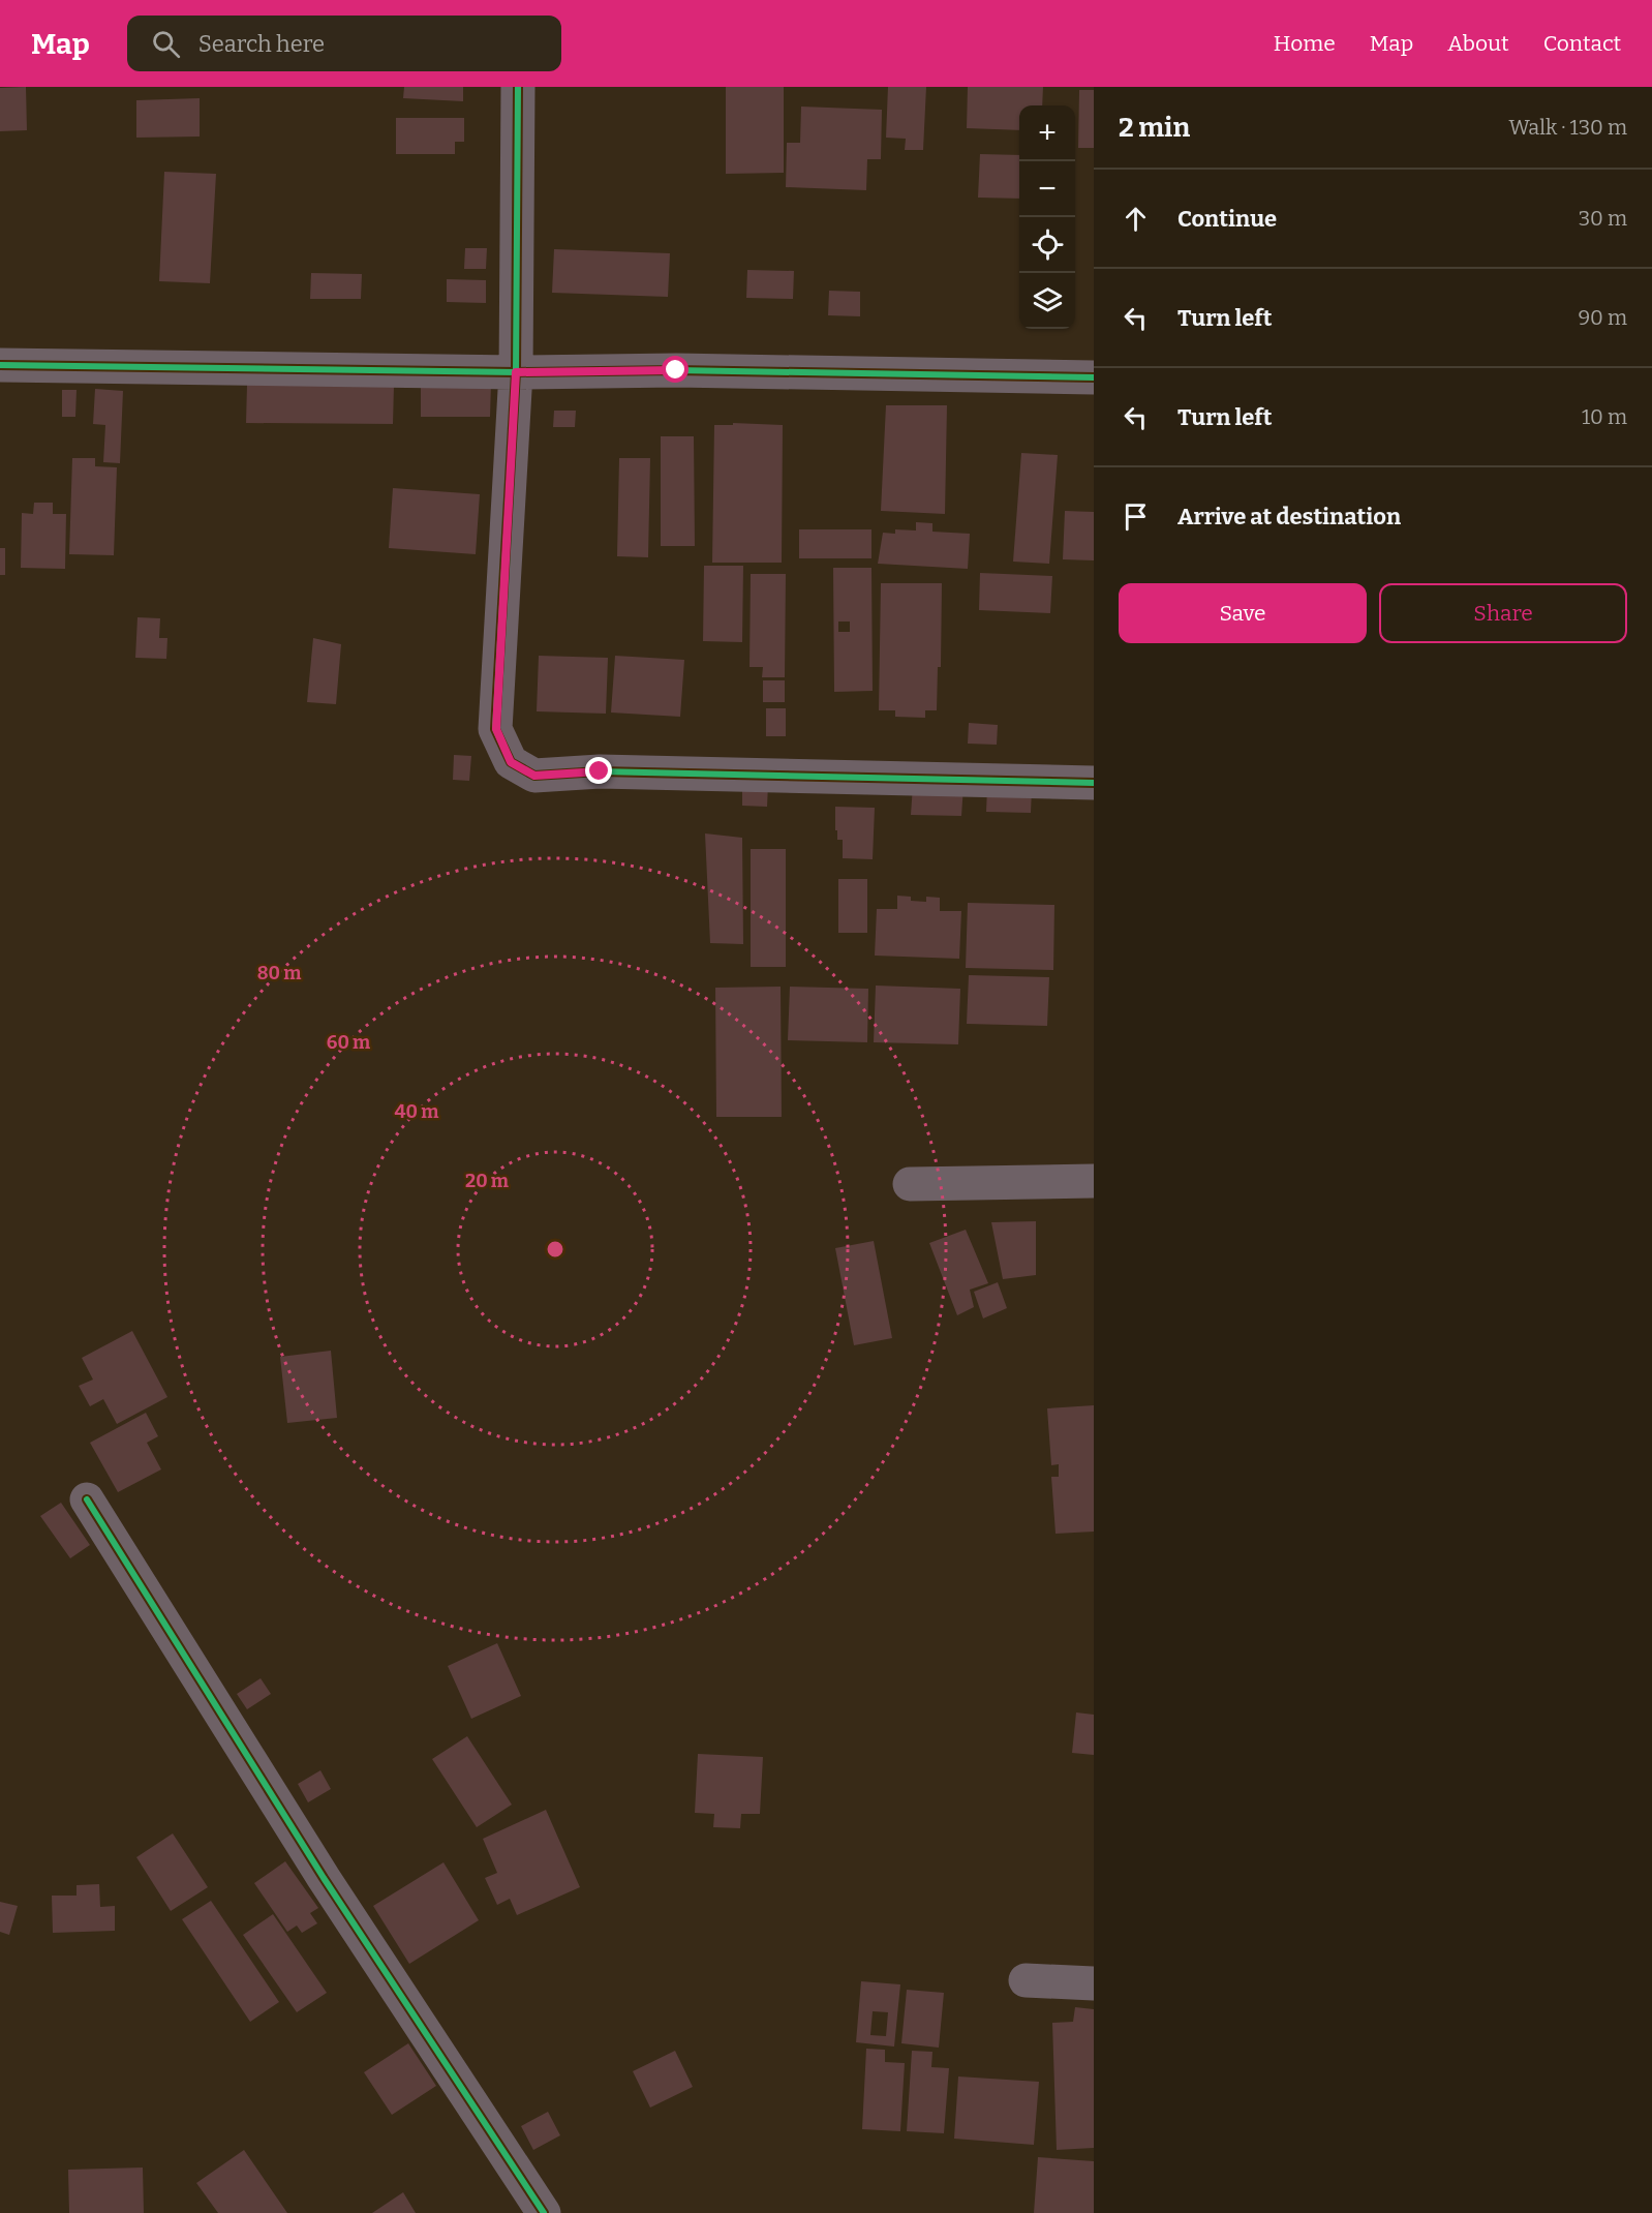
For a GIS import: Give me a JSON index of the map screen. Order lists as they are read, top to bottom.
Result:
{
  "page": {
    "header": "Map",
    "search": "Search here",
    "nav": [
      "Home",
      "Map",
      "About",
      "Contact"
    ],
    "heading": ["2 min", "Walk · 130 m"],
    "map_buttons": ["+", "−"],
    "list": [
      ["Continue", "30 m"],
      ["Turn left", "90 m"],
      ["Turn left", "10 m"],
      "Arrive at destination"
    ],
    "buttons": ["Save", "Share"]
  },
  "rings": [
    "80 m",
    "60 m",
    "40 m",
    "20 m"
  ]
}
